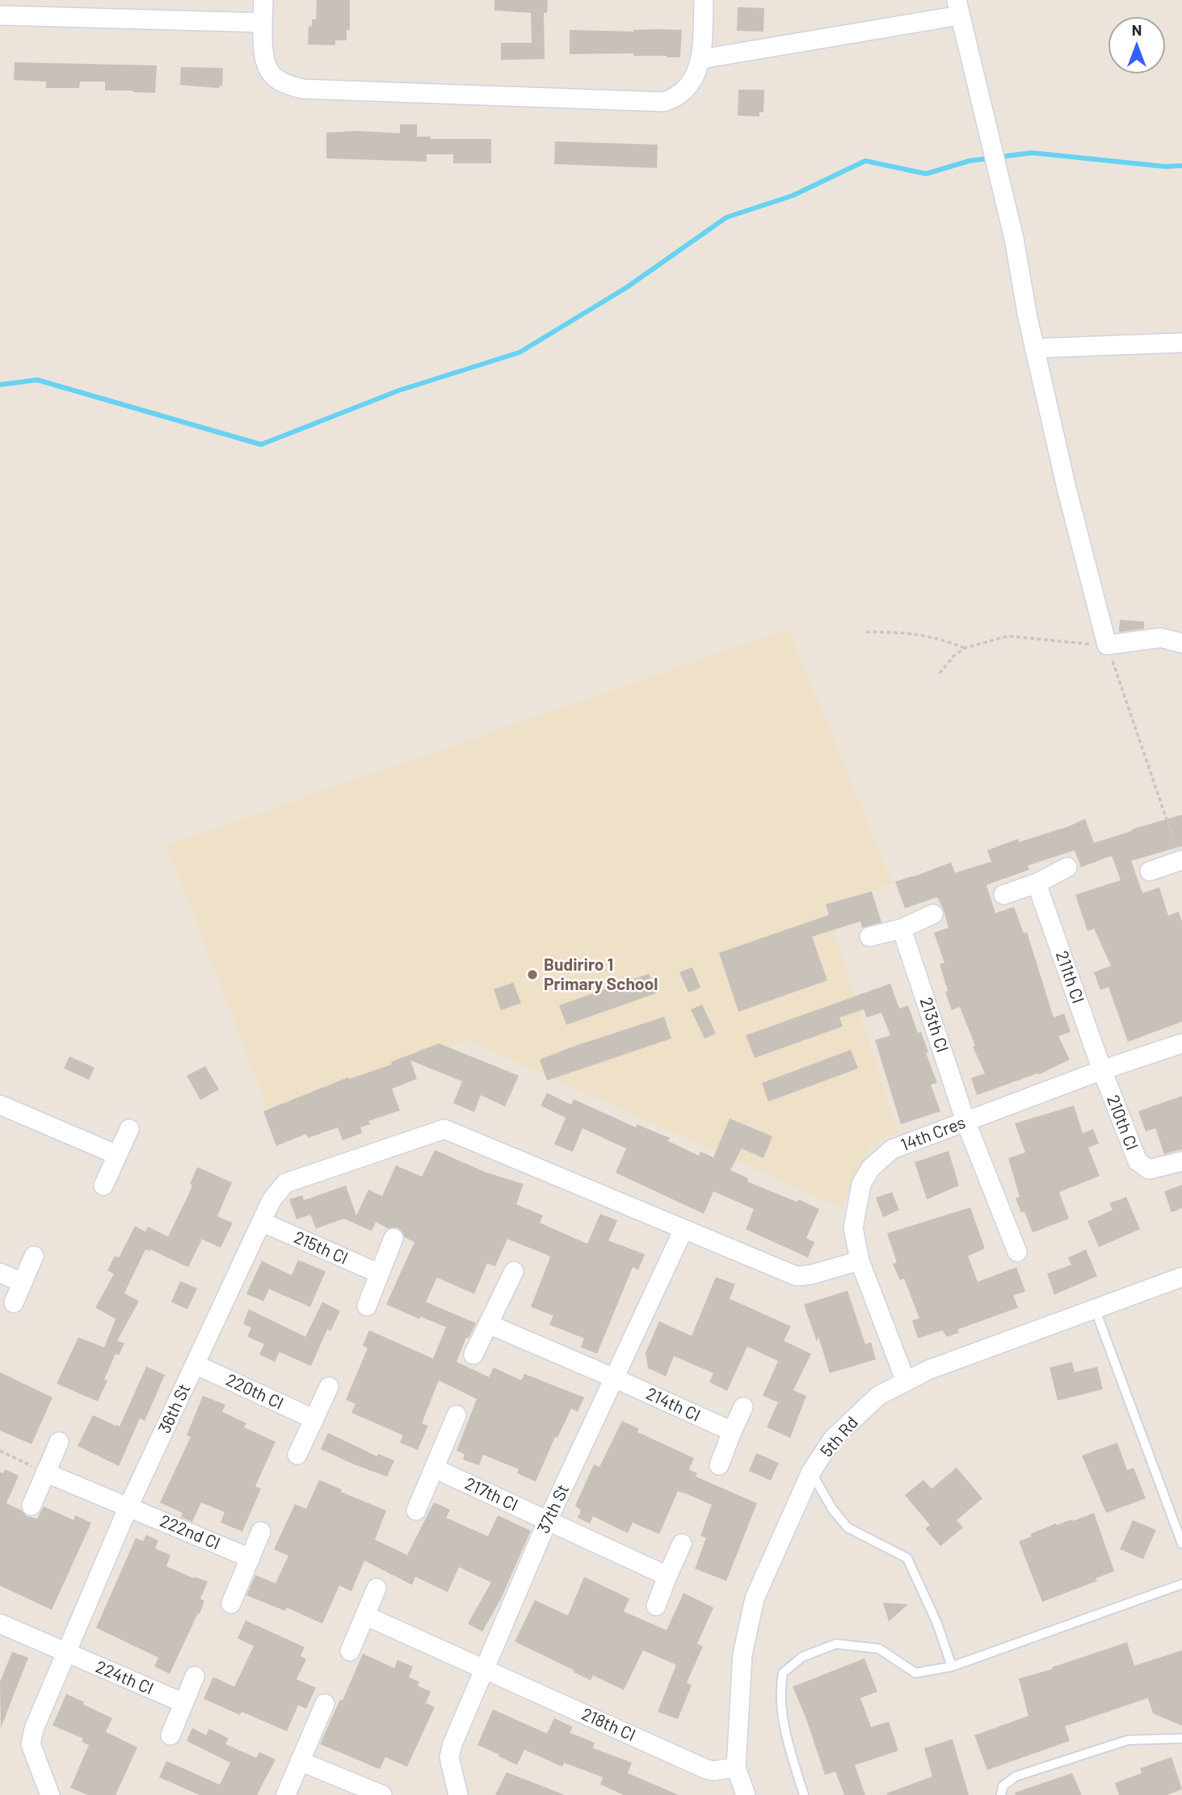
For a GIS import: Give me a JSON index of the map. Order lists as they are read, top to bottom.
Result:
{
  "streets": {
    "street": [
      "211th Cl",
      "213th Cl",
      "210th Cl",
      "14th Cres",
      "215th Cl",
      "220th Cl",
      "214th Cl",
      "36th St",
      "5th Rd",
      "217th Cl",
      "37th St",
      "222nd Cl",
      "224th Cl",
      "218th Cl"
    ]
  },
  "crossings": [
    ["211th Cl", "210th Cl"],
    ["211th Cl", "14th Cres"],
    ["213th Cl", "14th Cres"],
    ["210th Cl", "14th Cres"],
    ["14th Cres", "5th Rd"],
    ["215th Cl", "36th St"],
    ["220th Cl", "36th St"],
    ["214th Cl", "37th St"],
    ["36th St", "37th St"],
    ["36th St", "222nd Cl"],
    ["36th St", "224th Cl"],
    ["5th Rd", "218th Cl"],
    ["217th Cl", "37th St"],
    ["37th St", "218th Cl"]
  ],
  "places": ["Budiriro 1 Primary School"],
  "north": "top"
}
